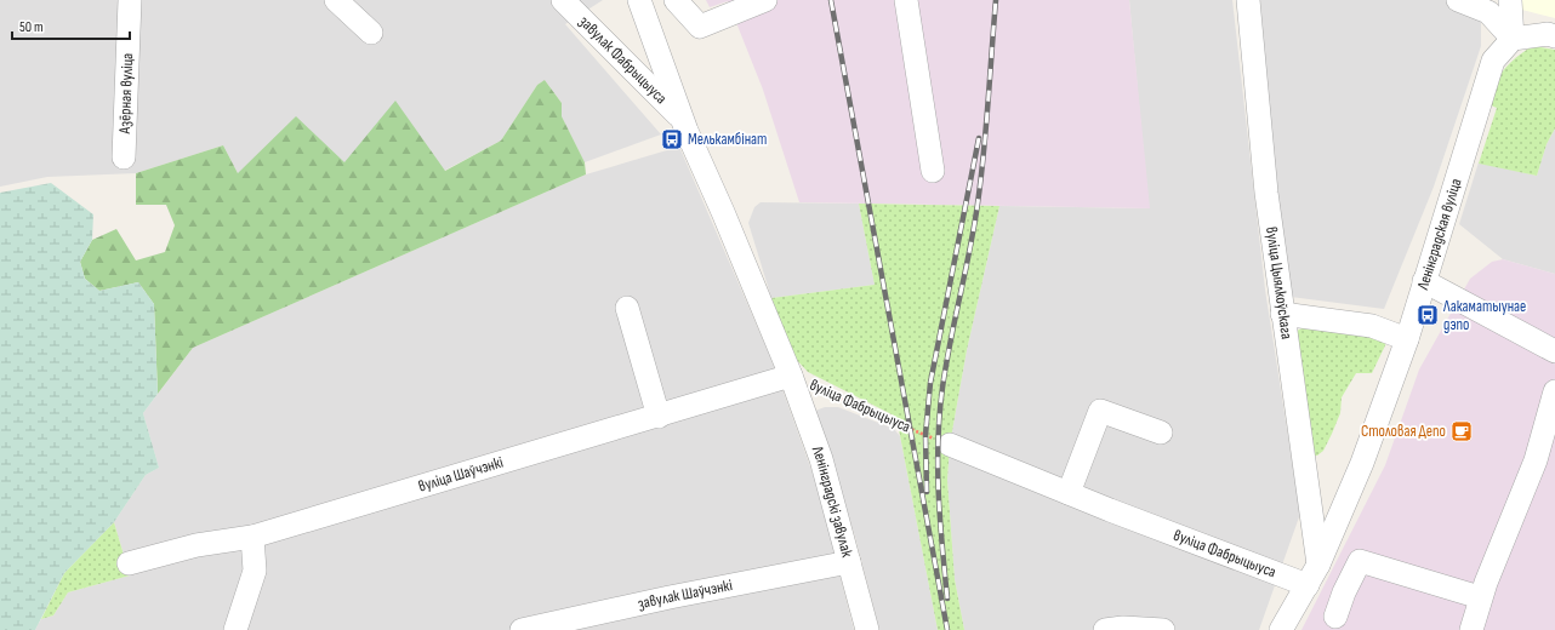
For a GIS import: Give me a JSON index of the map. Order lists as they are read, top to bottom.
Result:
{
  "streets": {
    "street": [
      "завулак Фабрыцыуса",
      "Азёрная вуліца",
      "Ленінградская вуліца",
      "вуліца Цыялкоўскага",
      "вуліца Фабрыцыуса",
      "вуліца Шаўчэнкі",
      "Ленінградскі завулак",
      "завулак Шаўчэнкі"
    ]
  },
  "crossings": [
    ["завулак Фабрыцыуса", "вуліца Фабрыцыуса"],
    ["Ленінградская вуліца", "вуліца Цыялкоўскага"],
    ["Ленінградская вуліца", "вуліца Фабрыцыуса"],
    ["вуліца Цыялкоўскага", "вуліца Фабрыцыуса"],
    ["вуліца Фабрыцыуса", "вуліца Шаўчэнкі"],
    ["вуліца Фабрыцыуса", "Ленінградскі завулак"],
    ["вуліца Шаўчэнкі", "Ленінградскі завулак"],
    ["Ленінградскі завулак", "завулак Шаўчэнкі"]
  ],
  "places": {
    "bus stop": ["Мелькамбінат", "Лакаматыунае дэпо"],
    "cafe": ["Столовая Депо"]
  },
  "scale_bar": "50 m"
}
